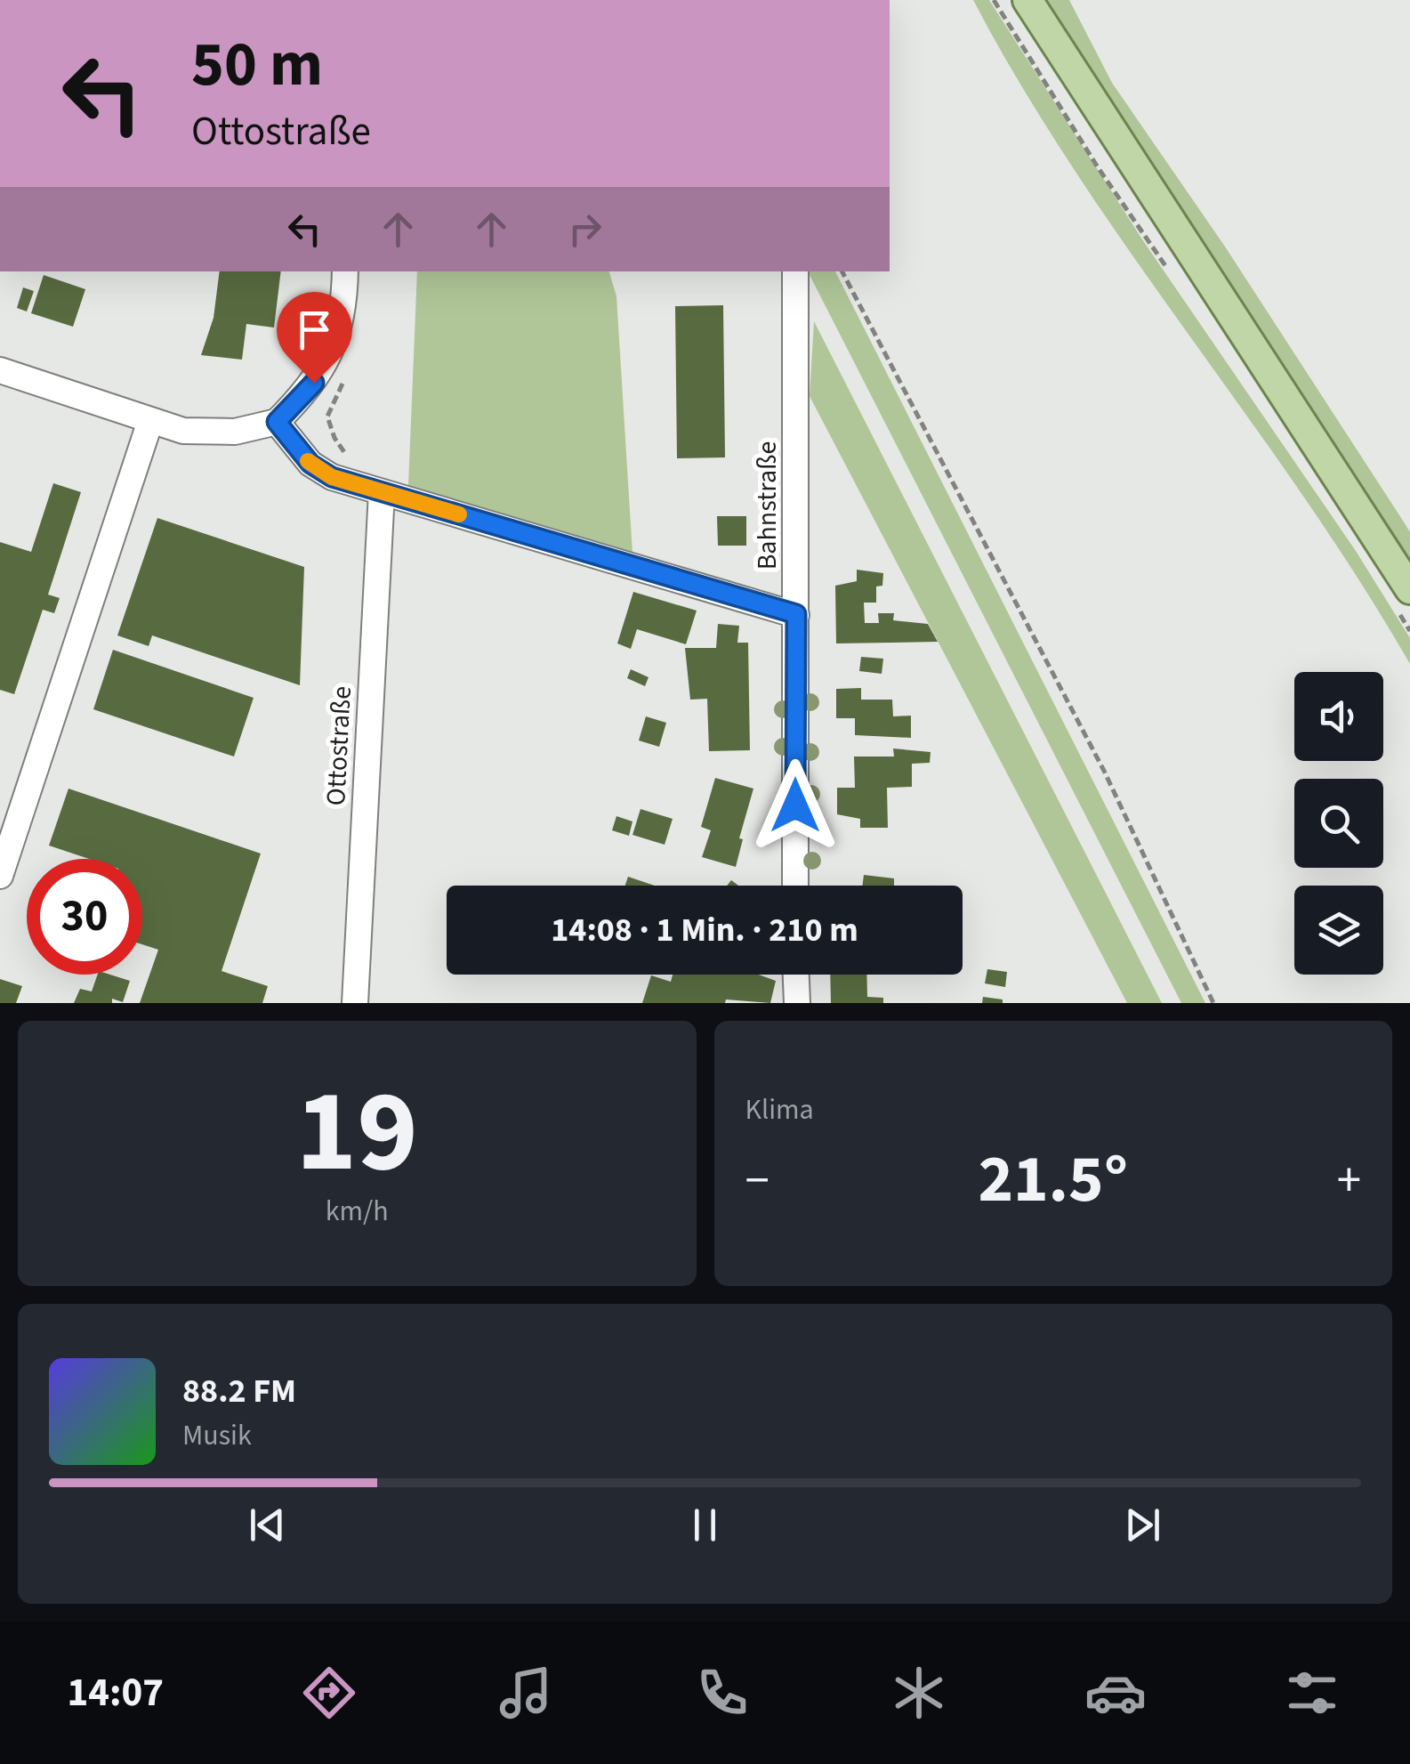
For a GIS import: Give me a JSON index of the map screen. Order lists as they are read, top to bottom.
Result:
{
  "streets": {
    "street": ["Bahnstraße", "Ottostraße"]
  },
  "page": {
    "turn": ["50 m", "Ottostraße"],
    "limit": "30",
    "trip": "14:08 · 1 Min. · 210 m",
    "tile": [
      ["19", "km/h"],
      "Klima"
    ],
    "heat": ["−", "21.5°", "+"],
    "song": ["88.2 FM", "Musik"],
    "tabs": "14:07"
  }
}
